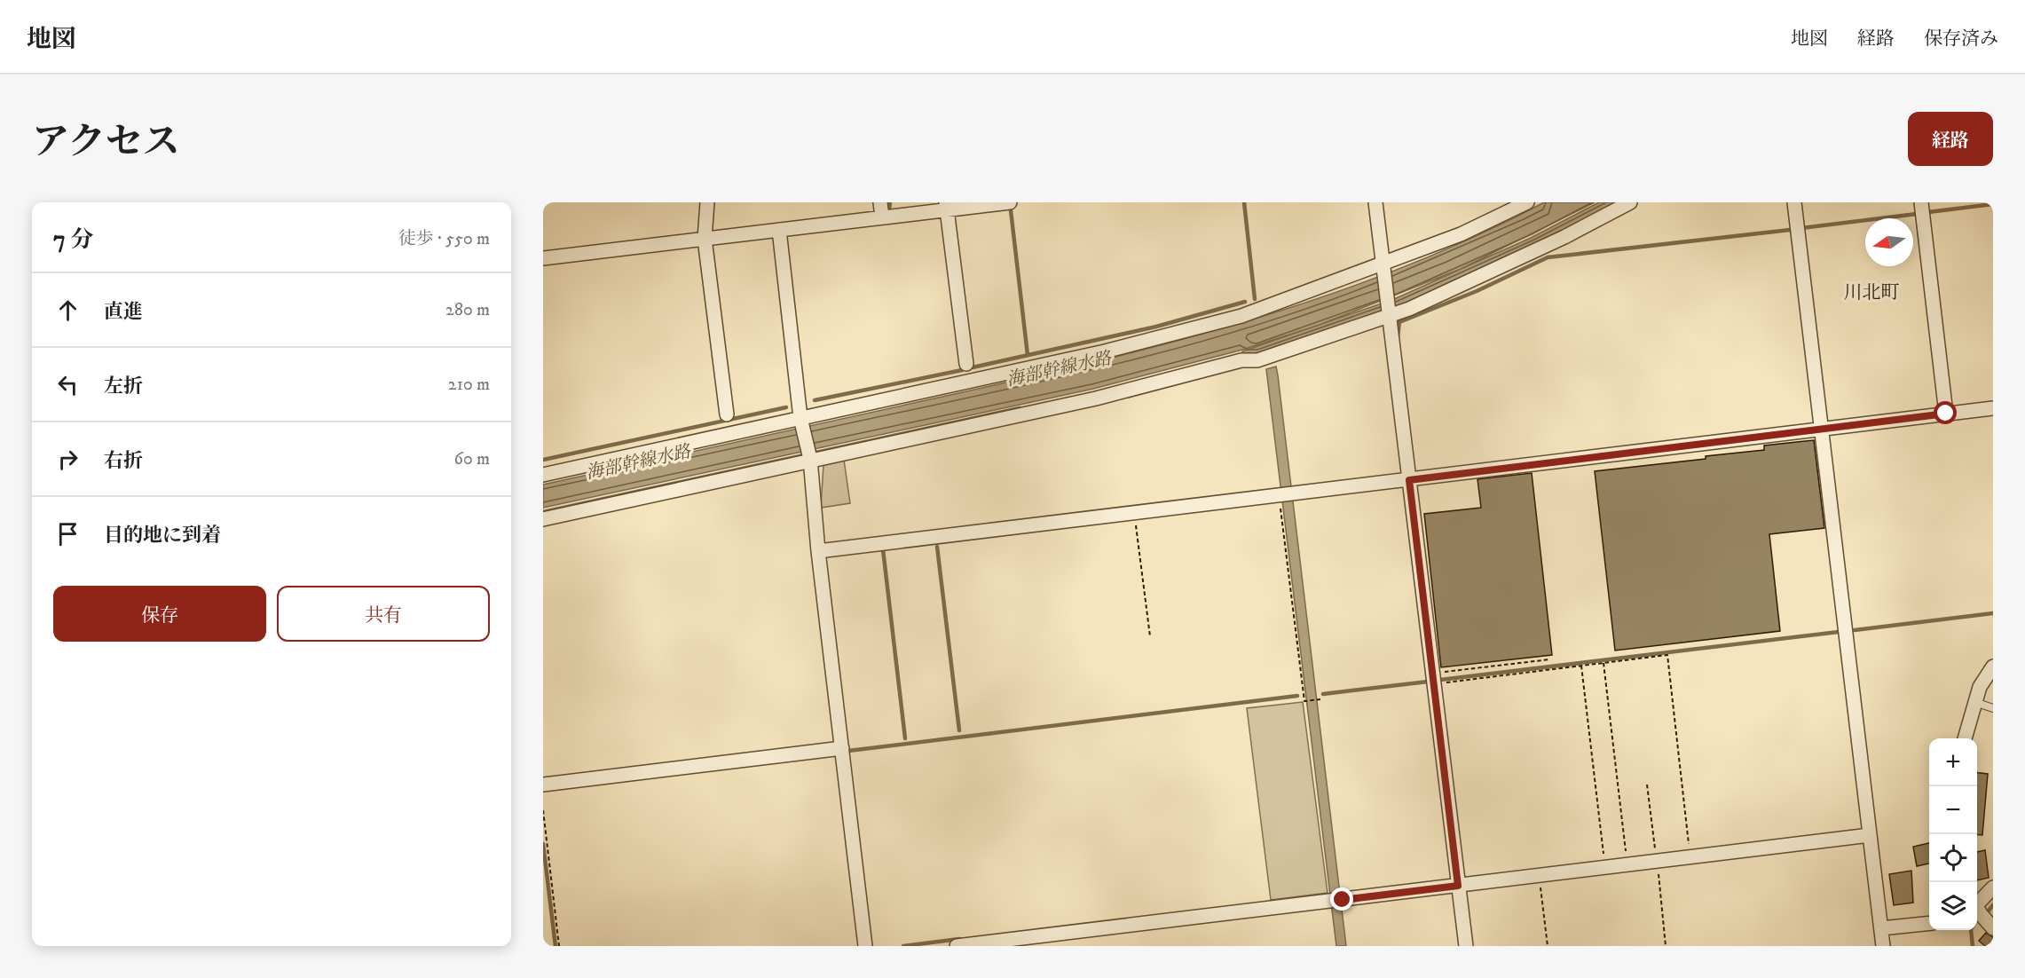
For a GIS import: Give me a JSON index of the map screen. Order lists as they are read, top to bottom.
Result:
{
  "districts": ["川北町"],
  "water": ["海部幹線水路"],
  "north": "left",
  "page": {
    "header": "地図",
    "nav": ["地図", "経路", "保存済み"],
    "title": "アクセス",
    "buttons": [
      "経路",
      ["保存", "共有"]
    ],
    "heading": ["7 分", "徒歩 · 550 m"],
    "list": [
      ["直進", "280 m"],
      ["左折", "210 m"],
      ["右折", "60 m"],
      "目的地に到着"
    ],
    "map_buttons": ["+", "−"]
  }
}
